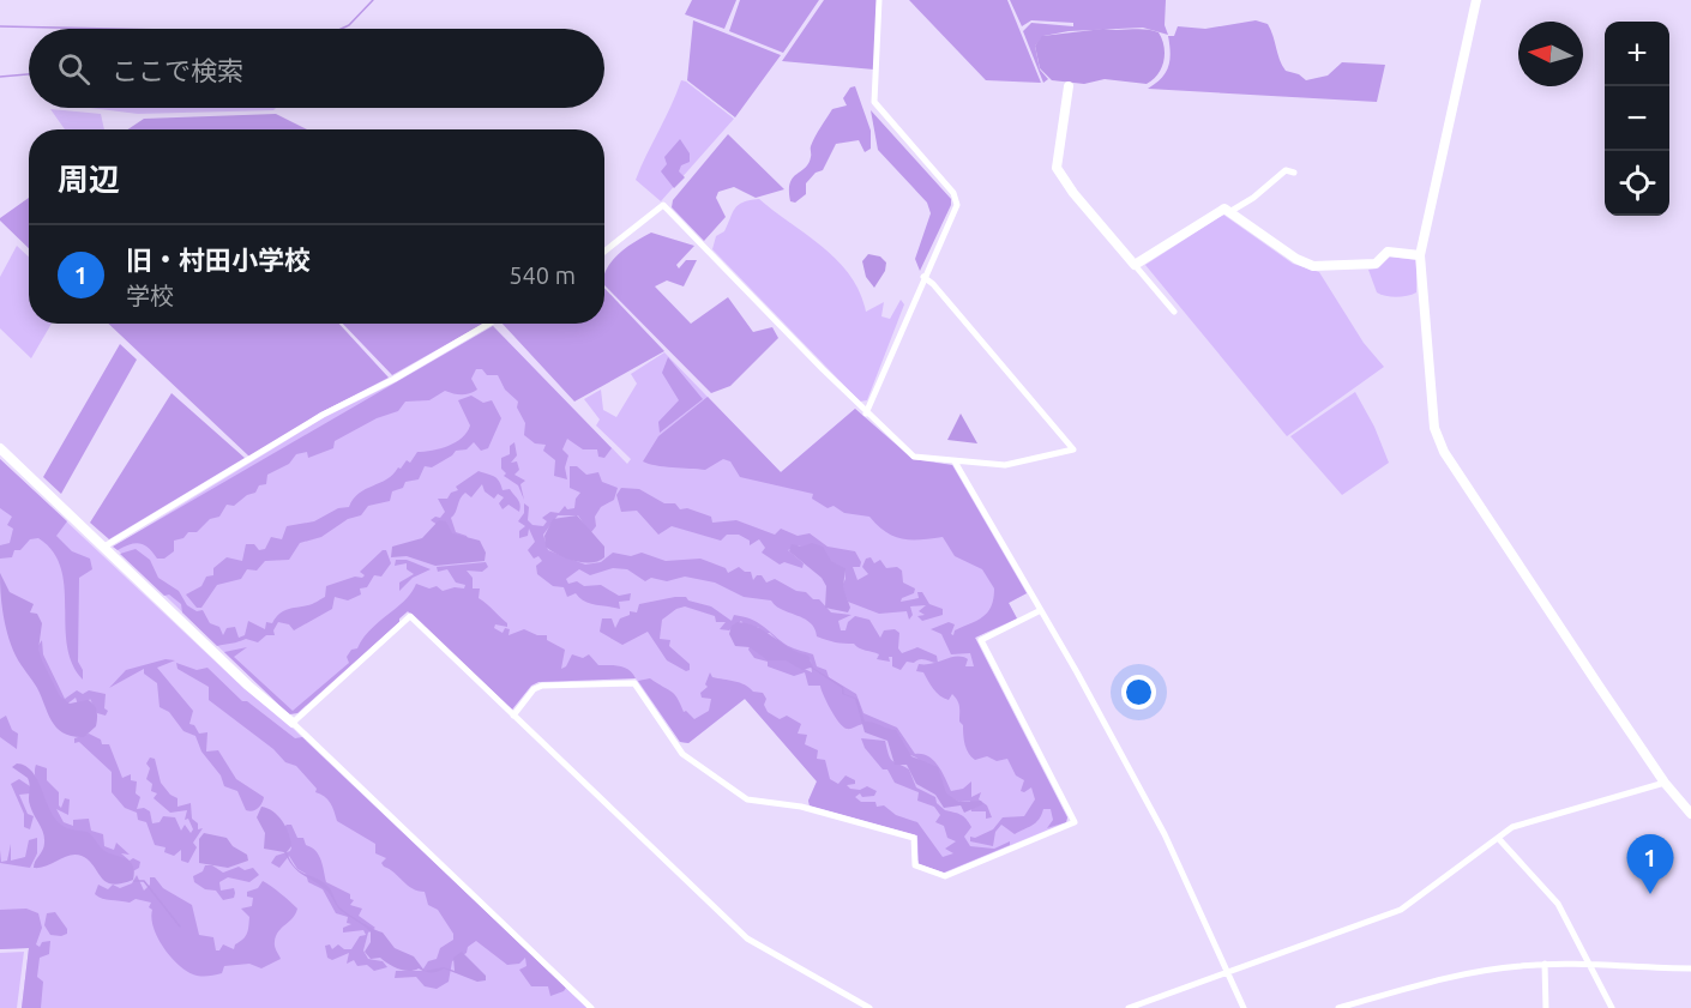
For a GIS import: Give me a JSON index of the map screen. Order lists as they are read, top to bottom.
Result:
{
  "north": "left",
  "page": {
    "map_buttons": ["+", "−"],
    "search": "ここで検索",
    "heading": "周辺",
    "list": [
      {
        "mark": "1",
        "name": "旧・村田小学校",
        "note": "学校",
        "value": "540 m"
      }
    ],
    "pins": "1"
  }
}
